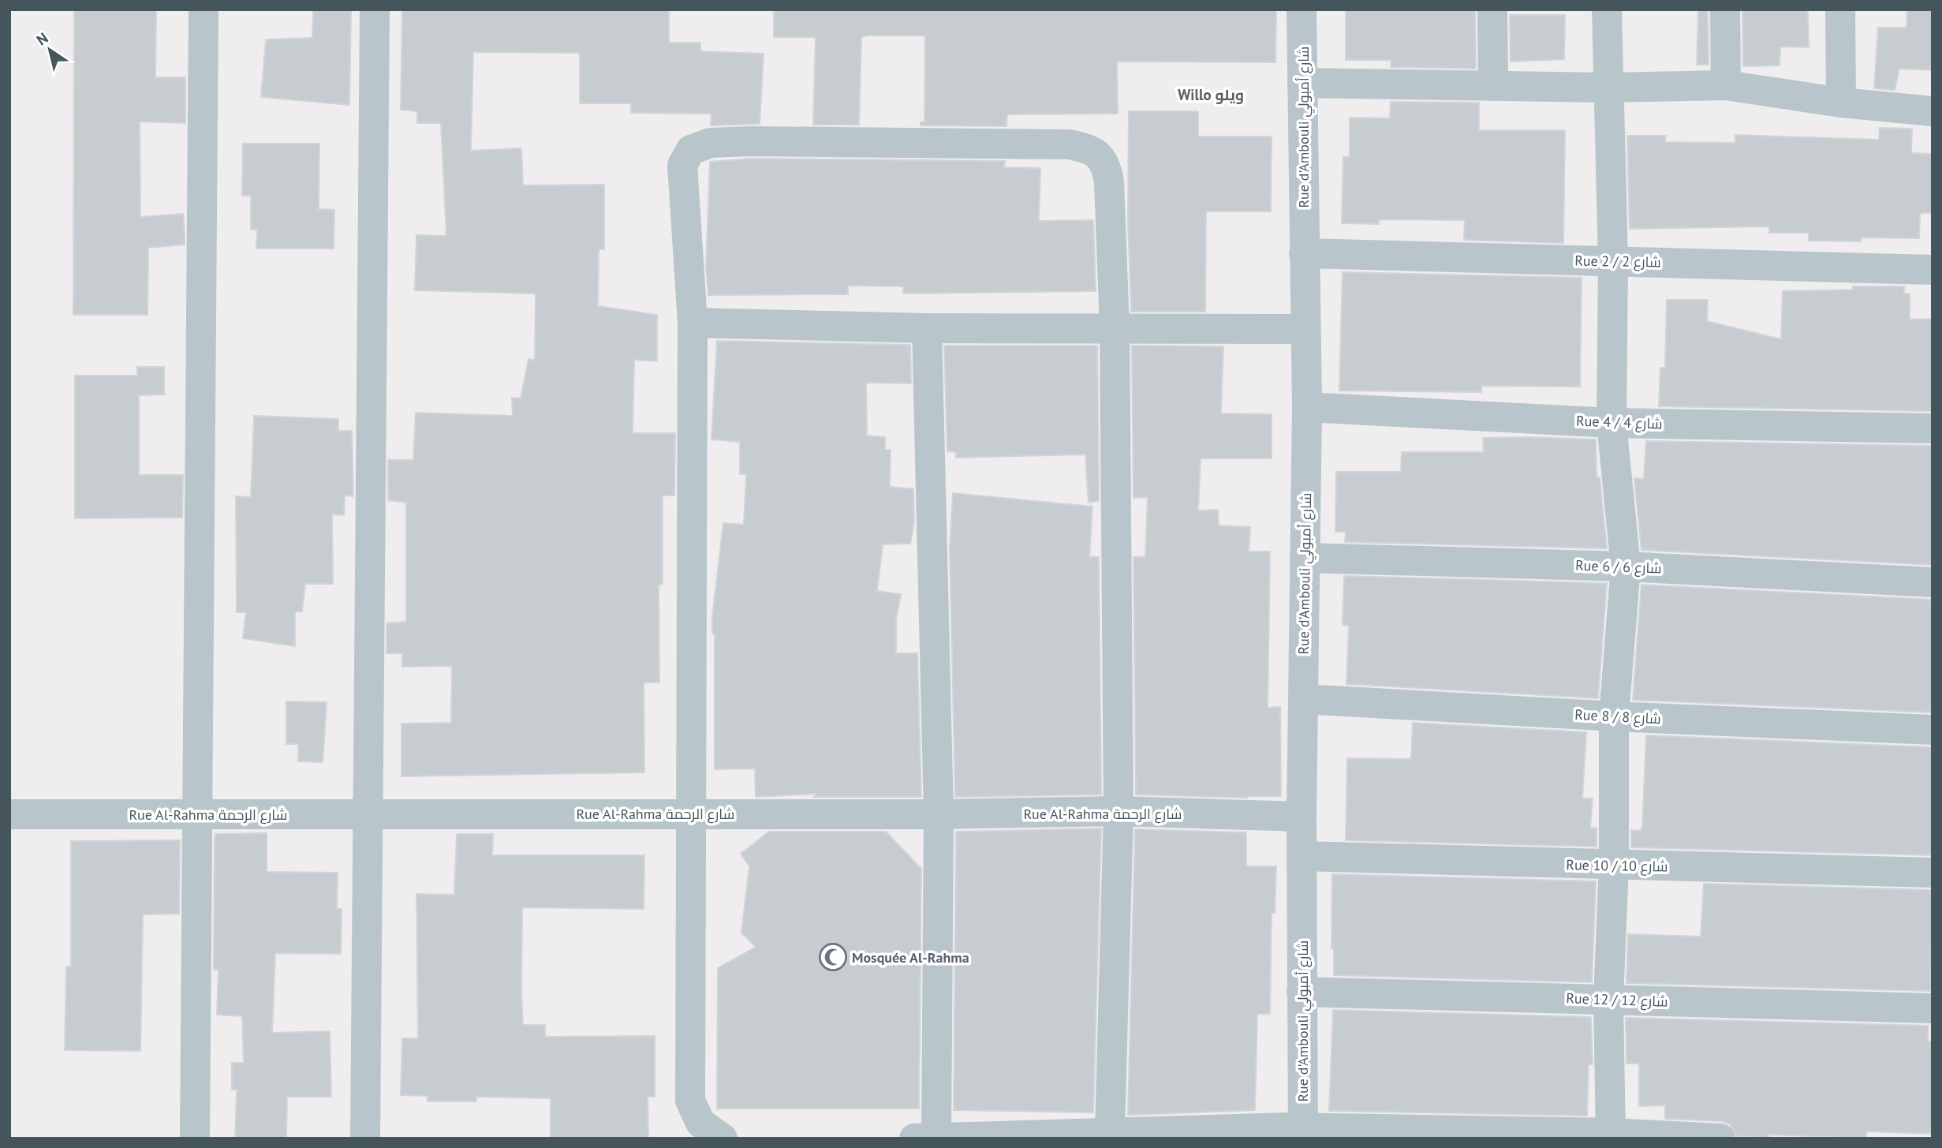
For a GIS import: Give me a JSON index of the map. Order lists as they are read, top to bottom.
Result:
{
  "streets": {
    "street": [
      "Rue d'Ambouli شارع أمبولي",
      "Rue 2 / شارع 2",
      "Rue 4 / شارع 4",
      "Rue 6 / شارع 6",
      "Rue 8 / شارع 8",
      "Rue Al-Rahma شارع الرحمة",
      "Rue 10 / شارع 10",
      "Rue 12 / شارع 12"
    ]
  },
  "crossings": [
    ["Rue d'Ambouli شارع أمبولي", "Rue 2 / شارع 2"],
    ["Rue d'Ambouli شارع أمبولي", "Rue 4 / شارع 4"],
    ["Rue d'Ambouli شارع أمبولي", "Rue 6 / شارع 6"],
    ["Rue d'Ambouli شارع أمبولي", "Rue 8 / شارع 8"],
    ["Rue d'Ambouli شارع أمبولي", "Rue Al-Rahma شارع الرحمة"],
    ["Rue d'Ambouli شارع أمبولي", "Rue 10 / شارع 10"],
    ["Rue d'Ambouli شارع أمبولي", "Rue 12 / شارع 12"]
  ],
  "districts": ["Willo ويلو"],
  "places": {
    "mosque": ["Mosquée Al-Rahma"]
  },
  "north": "top left"
}
